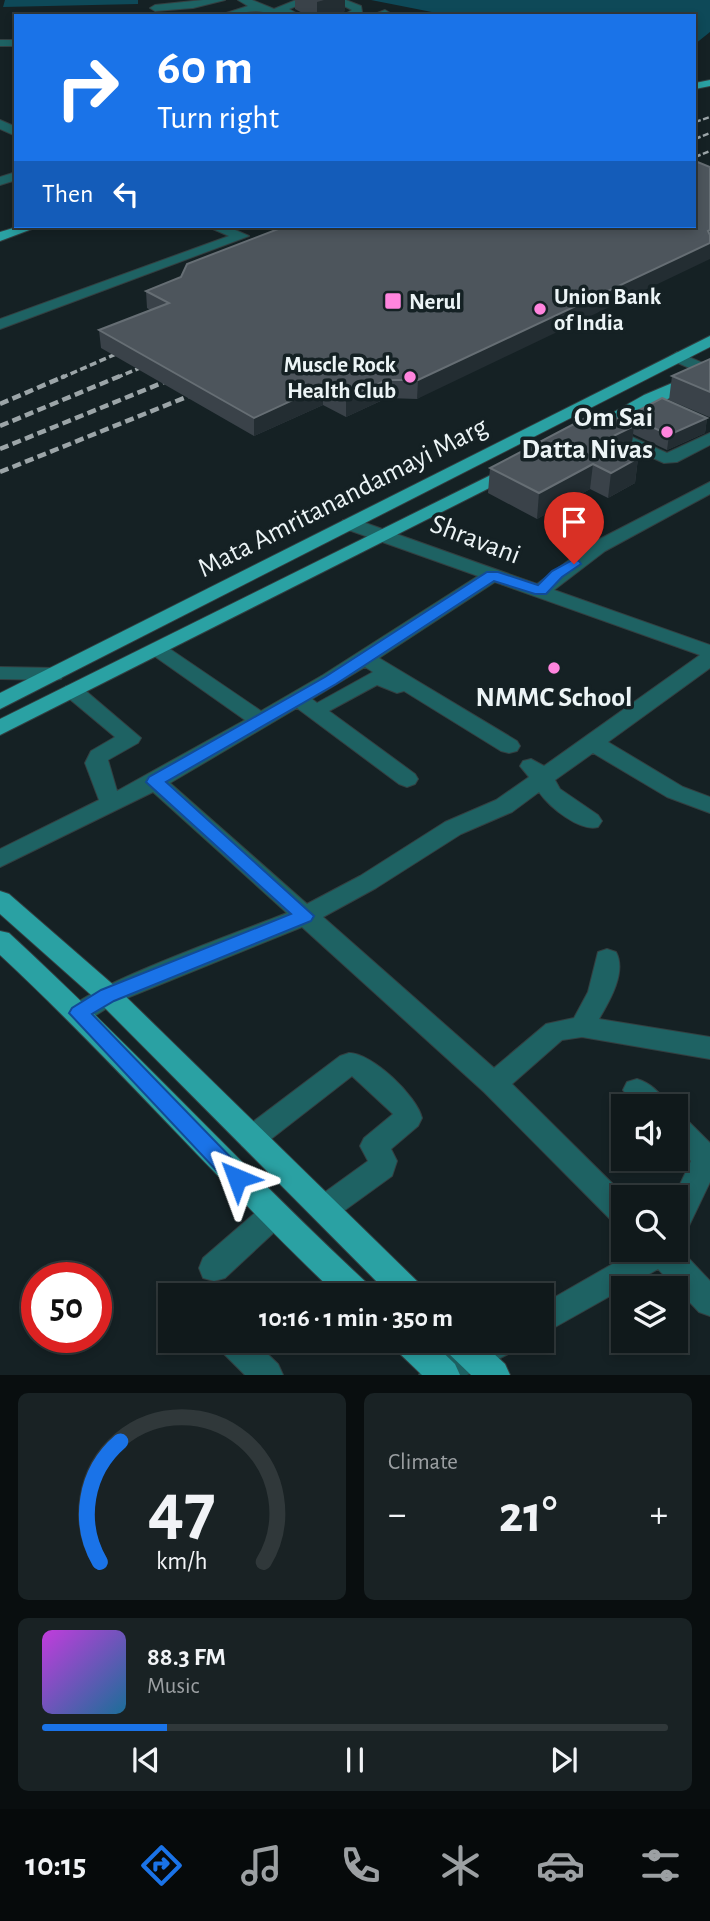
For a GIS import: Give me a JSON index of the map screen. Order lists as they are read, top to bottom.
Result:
{
  "streets": {
    "main road": ["Mata Amritanandamayi Marg"],
    "street": ["Shravani"]
  },
  "crossings": [
    ["Mata Amritanandamayi Marg", "Shravani"]
  ],
  "places": {
    "transit": ["Nerul"],
    "other": [
      "Union Bank of India",
      "Muscle Rock Health Club",
      "Om Sai Datta Nivas",
      "NMMC School"
    ]
  },
  "page": {
    "turn": ["60 m", "Turn right"],
    "then": "Then",
    "limit": "50",
    "trip": "10:16 · 1 min · 350 m",
    "tile": "Climate",
    "heat": ["−", "21°", "+"],
    "song": ["88.3 FM", "Music"],
    "tabs": "10:15",
    "gauge": ["47", "km/h"]
  }
}
